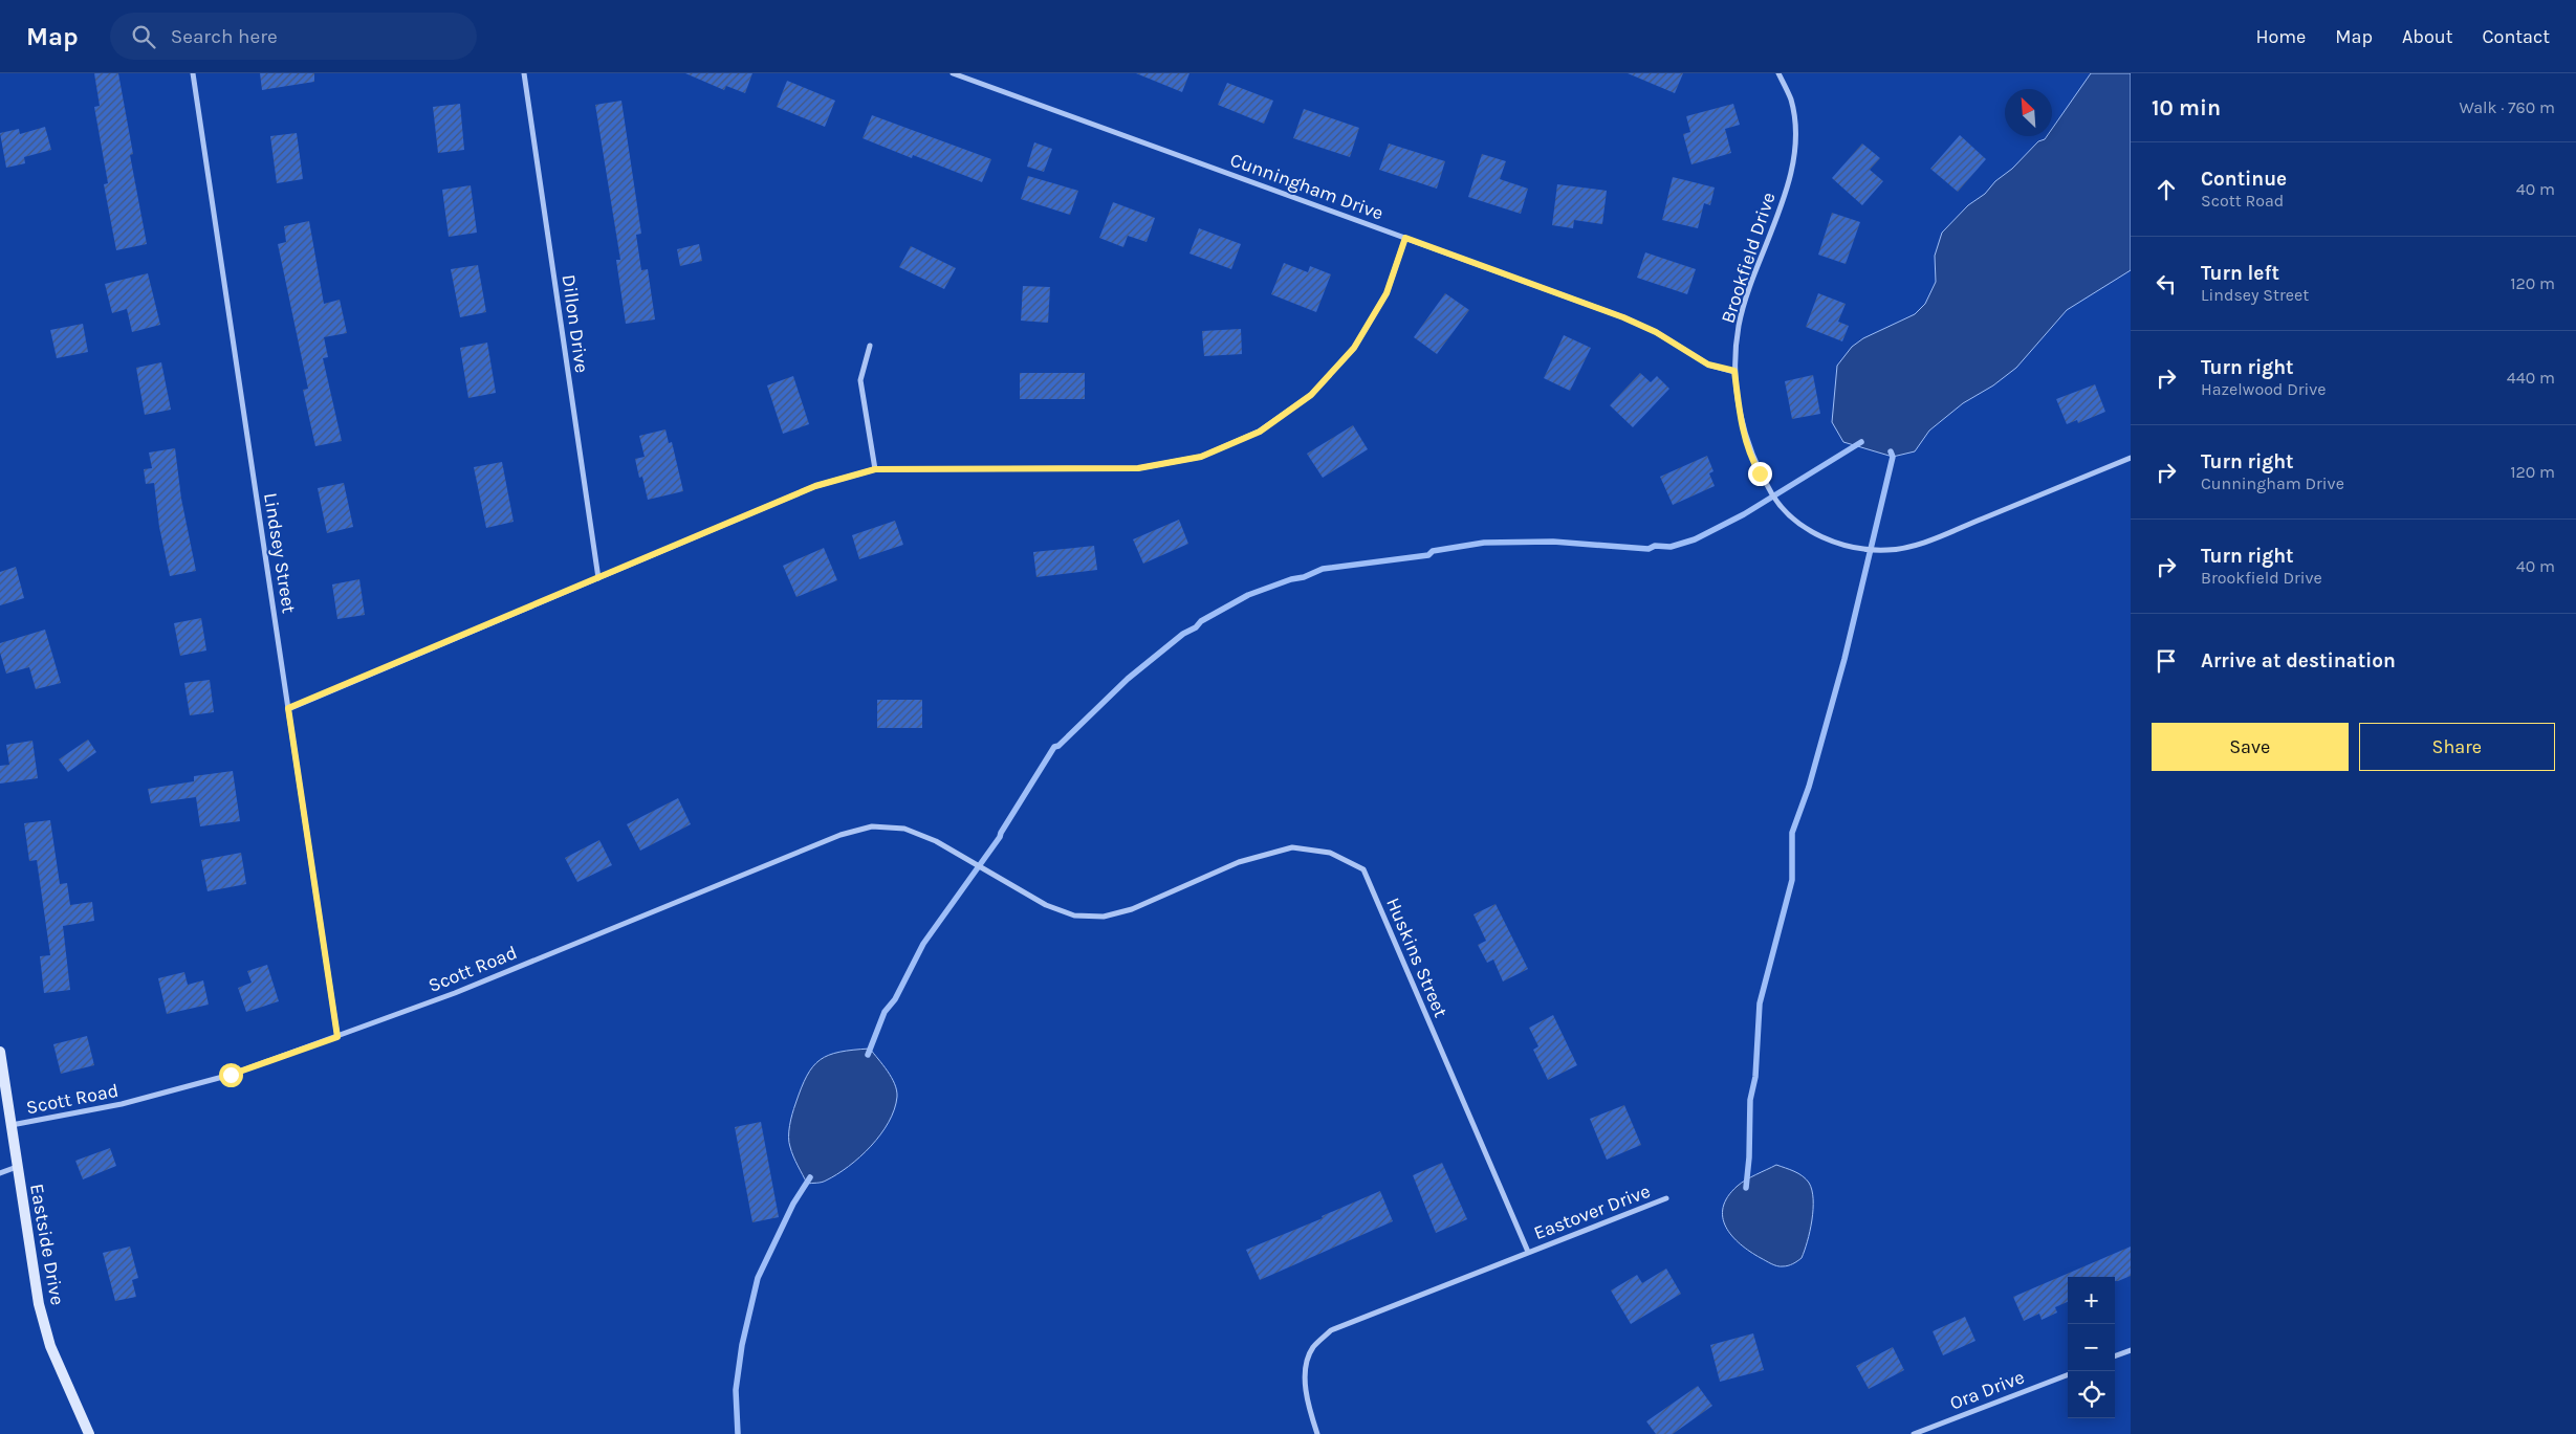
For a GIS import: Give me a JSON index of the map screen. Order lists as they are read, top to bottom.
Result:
{
  "streets": {
    "street": [
      "Cunningham Drive",
      "Brookfield Drive",
      "Dillon Drive",
      "Lindsey Street",
      "Huskins Street",
      "Scott Road",
      "Eastover Drive",
      "Eastside Drive",
      "Ora Drive"
    ]
  },
  "crossings": [
    ["Cunningham Drive", "Brookfield Drive"],
    ["Lindsey Street", "Scott Road"],
    ["Huskins Street", "Scott Road"],
    ["Huskins Street", "Eastover Drive"],
    ["Scott Road", "Eastside Drive"]
  ],
  "north": "top left",
  "page": {
    "header": "Map",
    "search": "Search here",
    "nav": [
      "Home",
      "Map",
      "About",
      "Contact"
    ],
    "heading": ["10 min", "Walk · 760 m"],
    "list": [
      ["Continue", "Scott Road", "40 m"],
      ["Turn left", "Lindsey Street", "120 m"],
      ["Turn right", "Hazelwood Drive", "440 m"],
      ["Turn right", "Cunningham Drive", "120 m"],
      ["Turn right", "Brookfield Drive", "40 m"],
      "Arrive at destination"
    ],
    "buttons": ["Save", "Share"],
    "map_buttons": ["+", "−"]
  }
}
